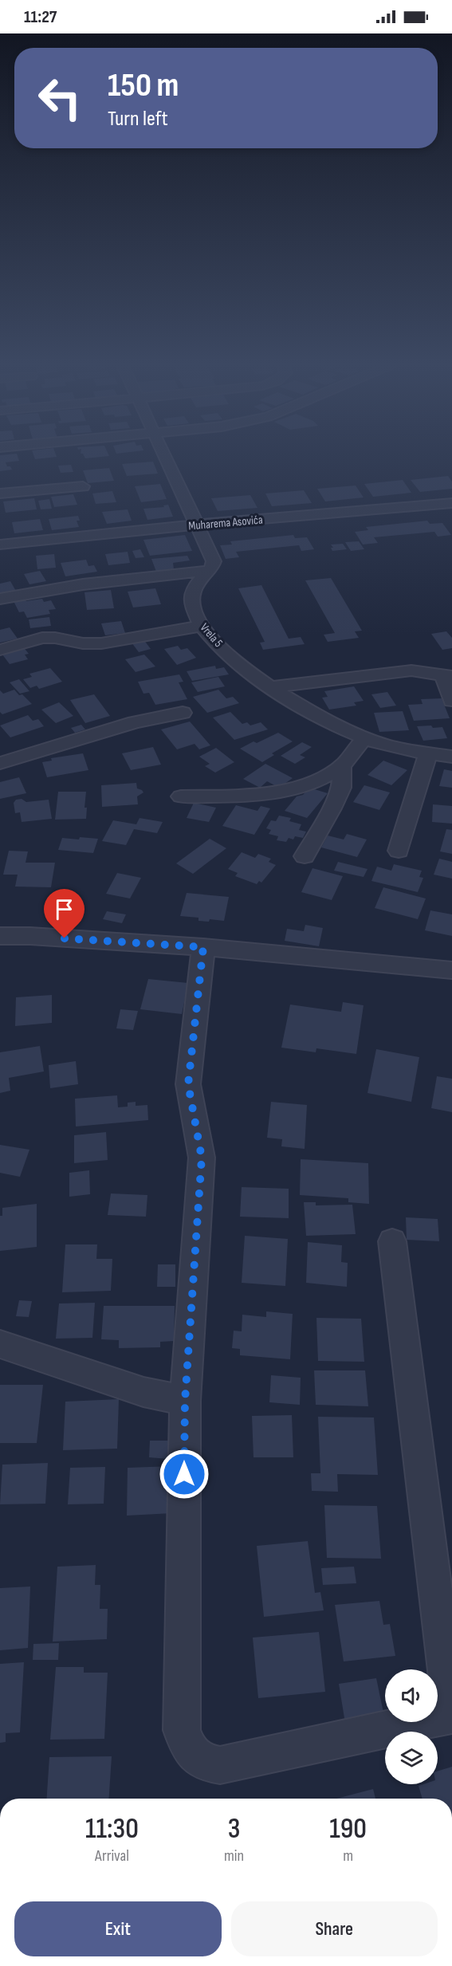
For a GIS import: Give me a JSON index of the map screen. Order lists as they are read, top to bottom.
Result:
{
  "streets": {
    "street": ["Muharema Asovića", "Vrela 5"]
  },
  "page": {
    "status": "11:27",
    "turn": ["150 m", "Turn left"],
    "eta": [
      "11:30",
      "Arrival",
      "3",
      "min",
      "190",
      "m"
    ],
    "buttons": ["Exit", "Share"]
  }
}
